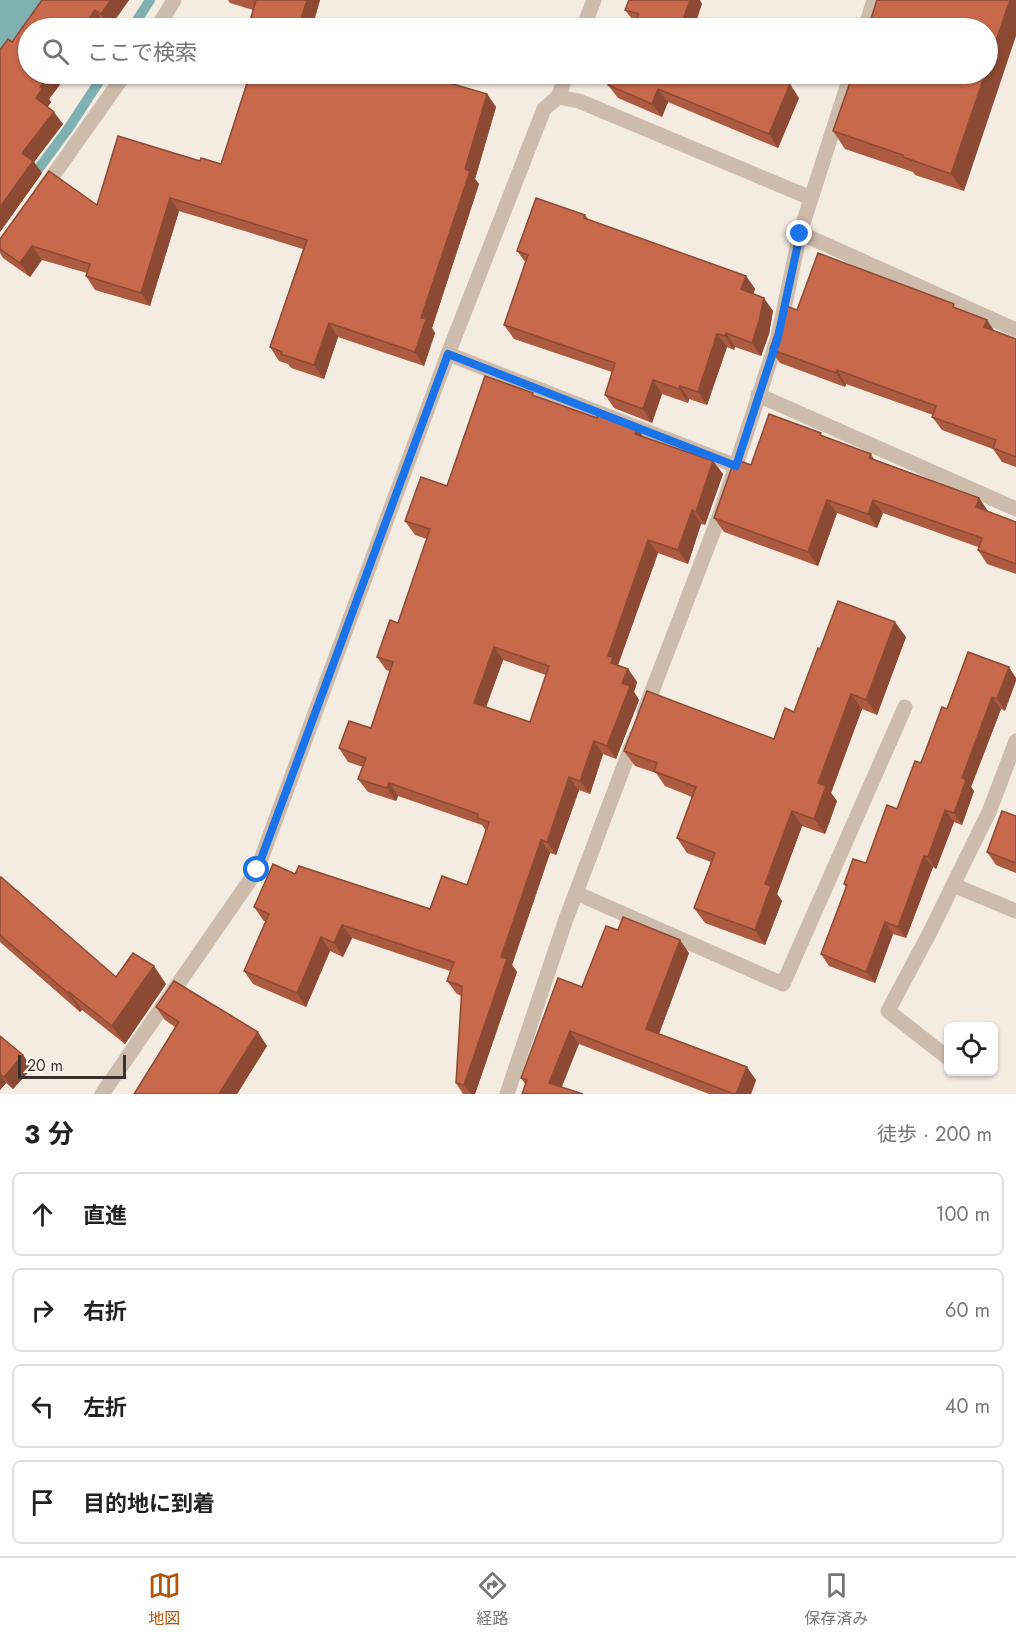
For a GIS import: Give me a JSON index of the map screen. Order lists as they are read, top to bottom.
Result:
{
  "scale_bar": "20 m",
  "page": {
    "search": "ここで検索",
    "scale": "20 m",
    "heading": ["3 分", "徒歩 · 200 m"],
    "list": [
      ["直進", "100 m"],
      ["右折", "60 m"],
      ["左折", "40 m"],
      "目的地に到着"
    ],
    "nav": ["地図", "経路", "保存済み"]
  }
}
